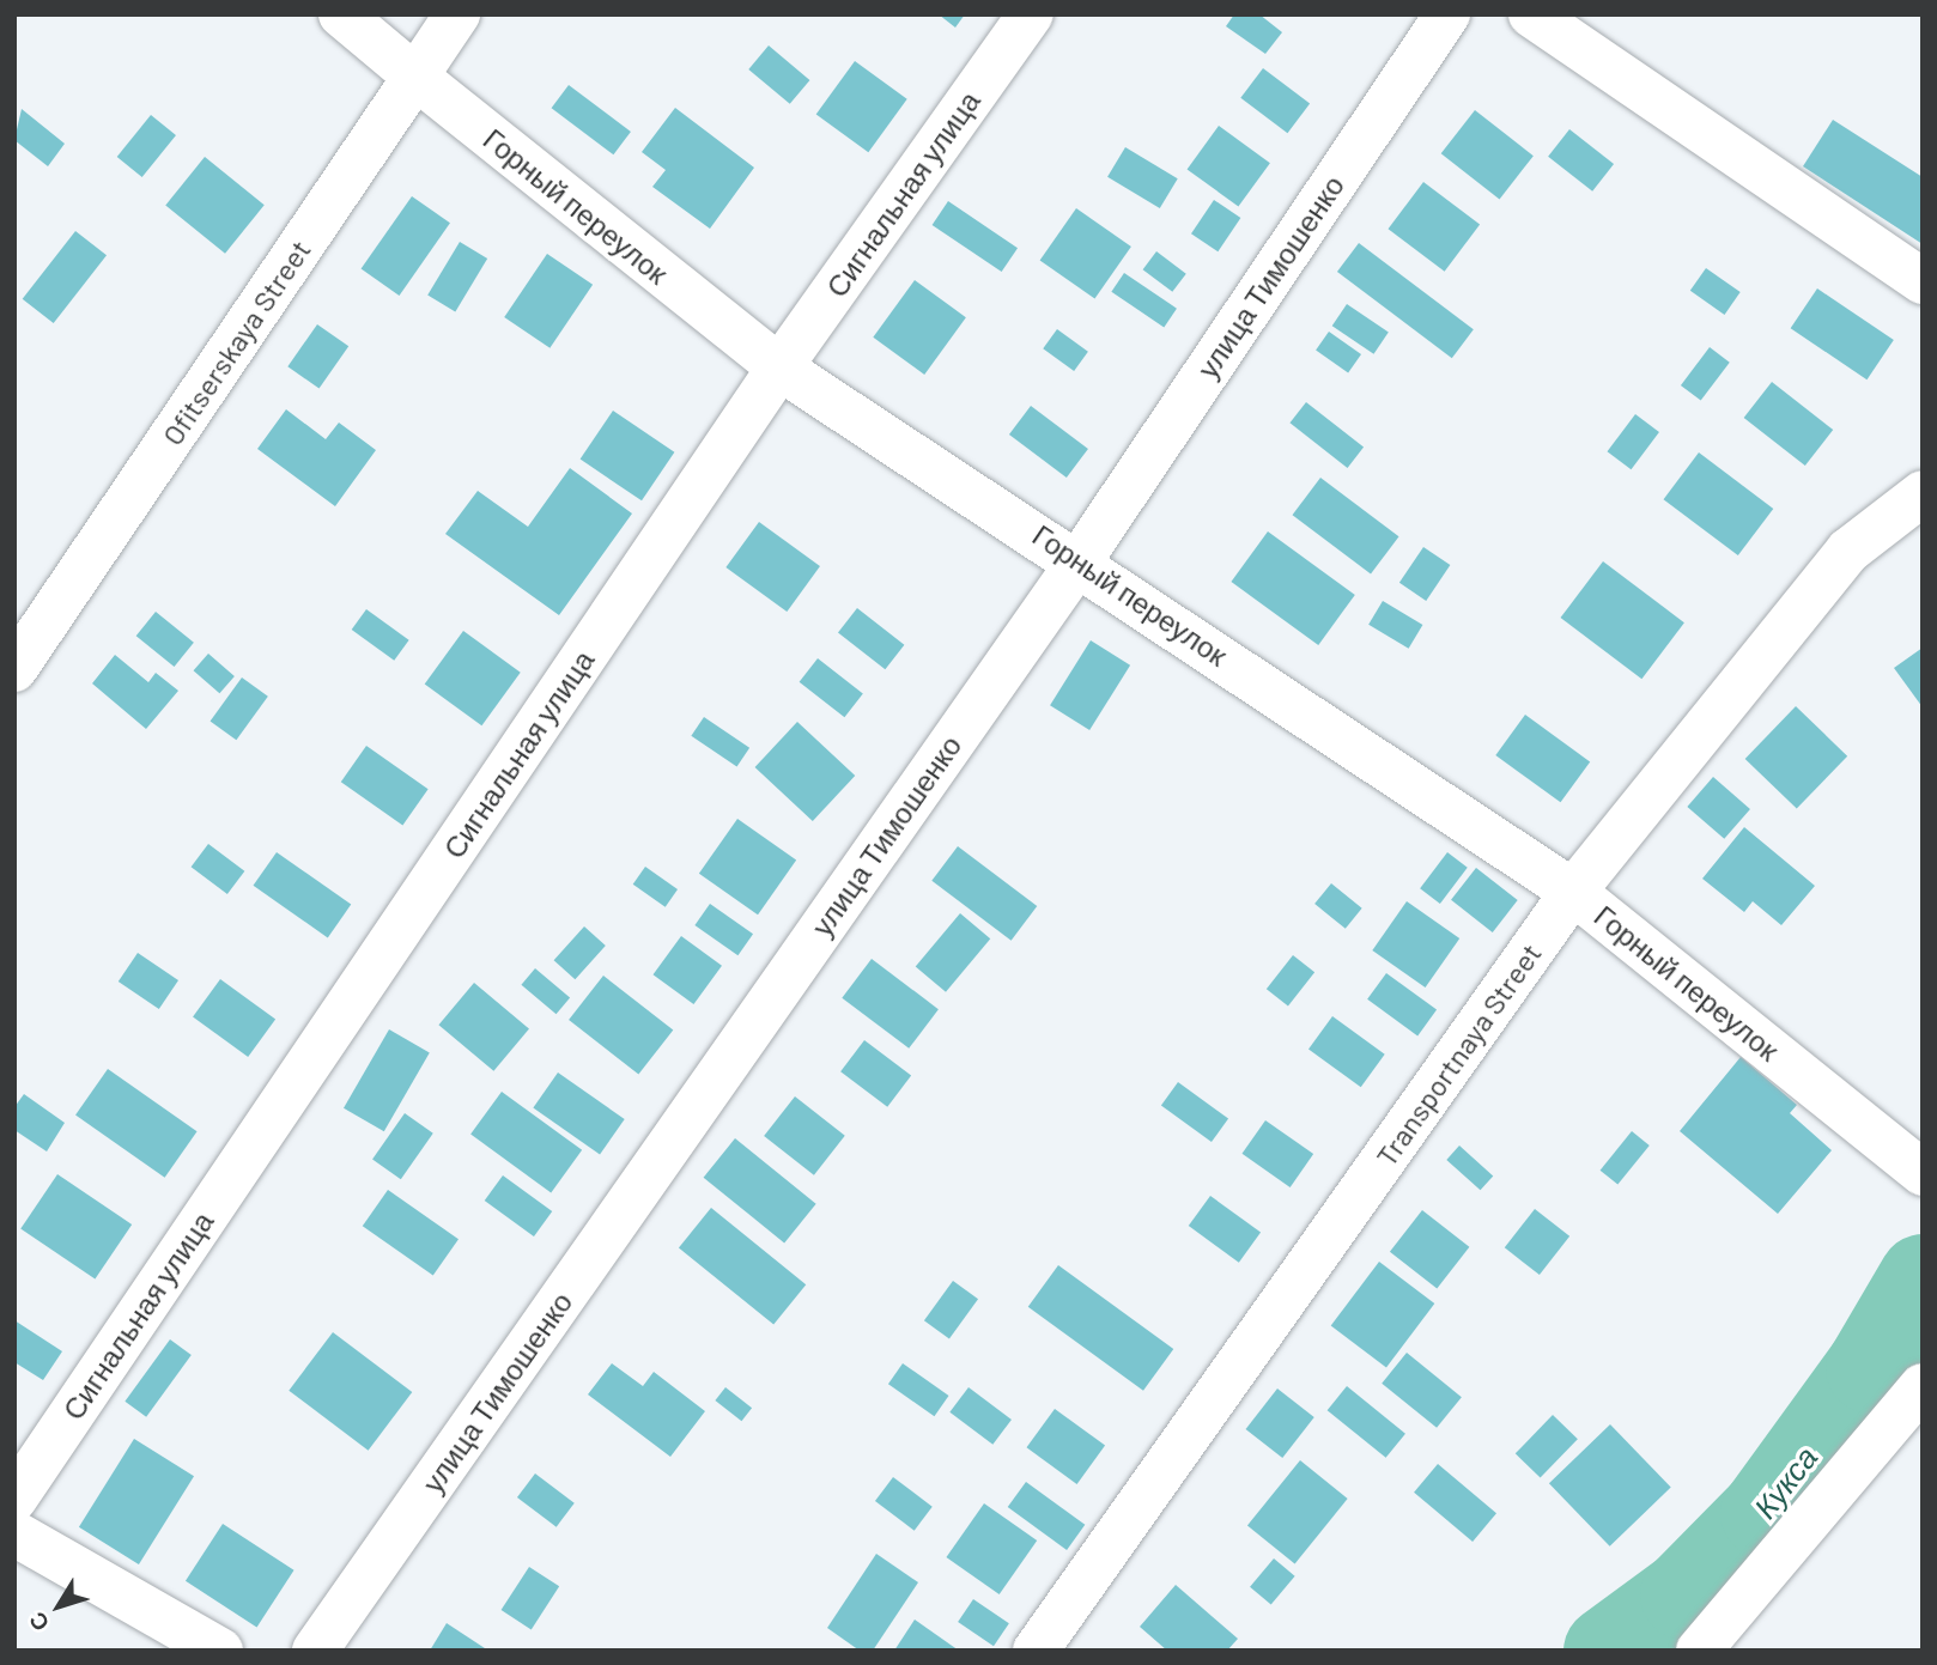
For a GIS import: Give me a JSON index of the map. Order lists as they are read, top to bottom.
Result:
{
  "streets": {
    "street": [
      "Сигнальная улица",
      "Горный переулок",
      "улица Тимошенко",
      "Ofitserskaya Street",
      "Transportnaya Street"
    ]
  },
  "crossings": [
    ["Сигнальная улица", "Горный переулок"],
    ["Горный переулок", "улица Тимошенко"],
    ["Горный переулок", "Ofitserskaya Street"],
    ["Горный переулок", "Transportnaya Street"]
  ],
  "water": ["Кукса"],
  "north": "bottom left"
}
